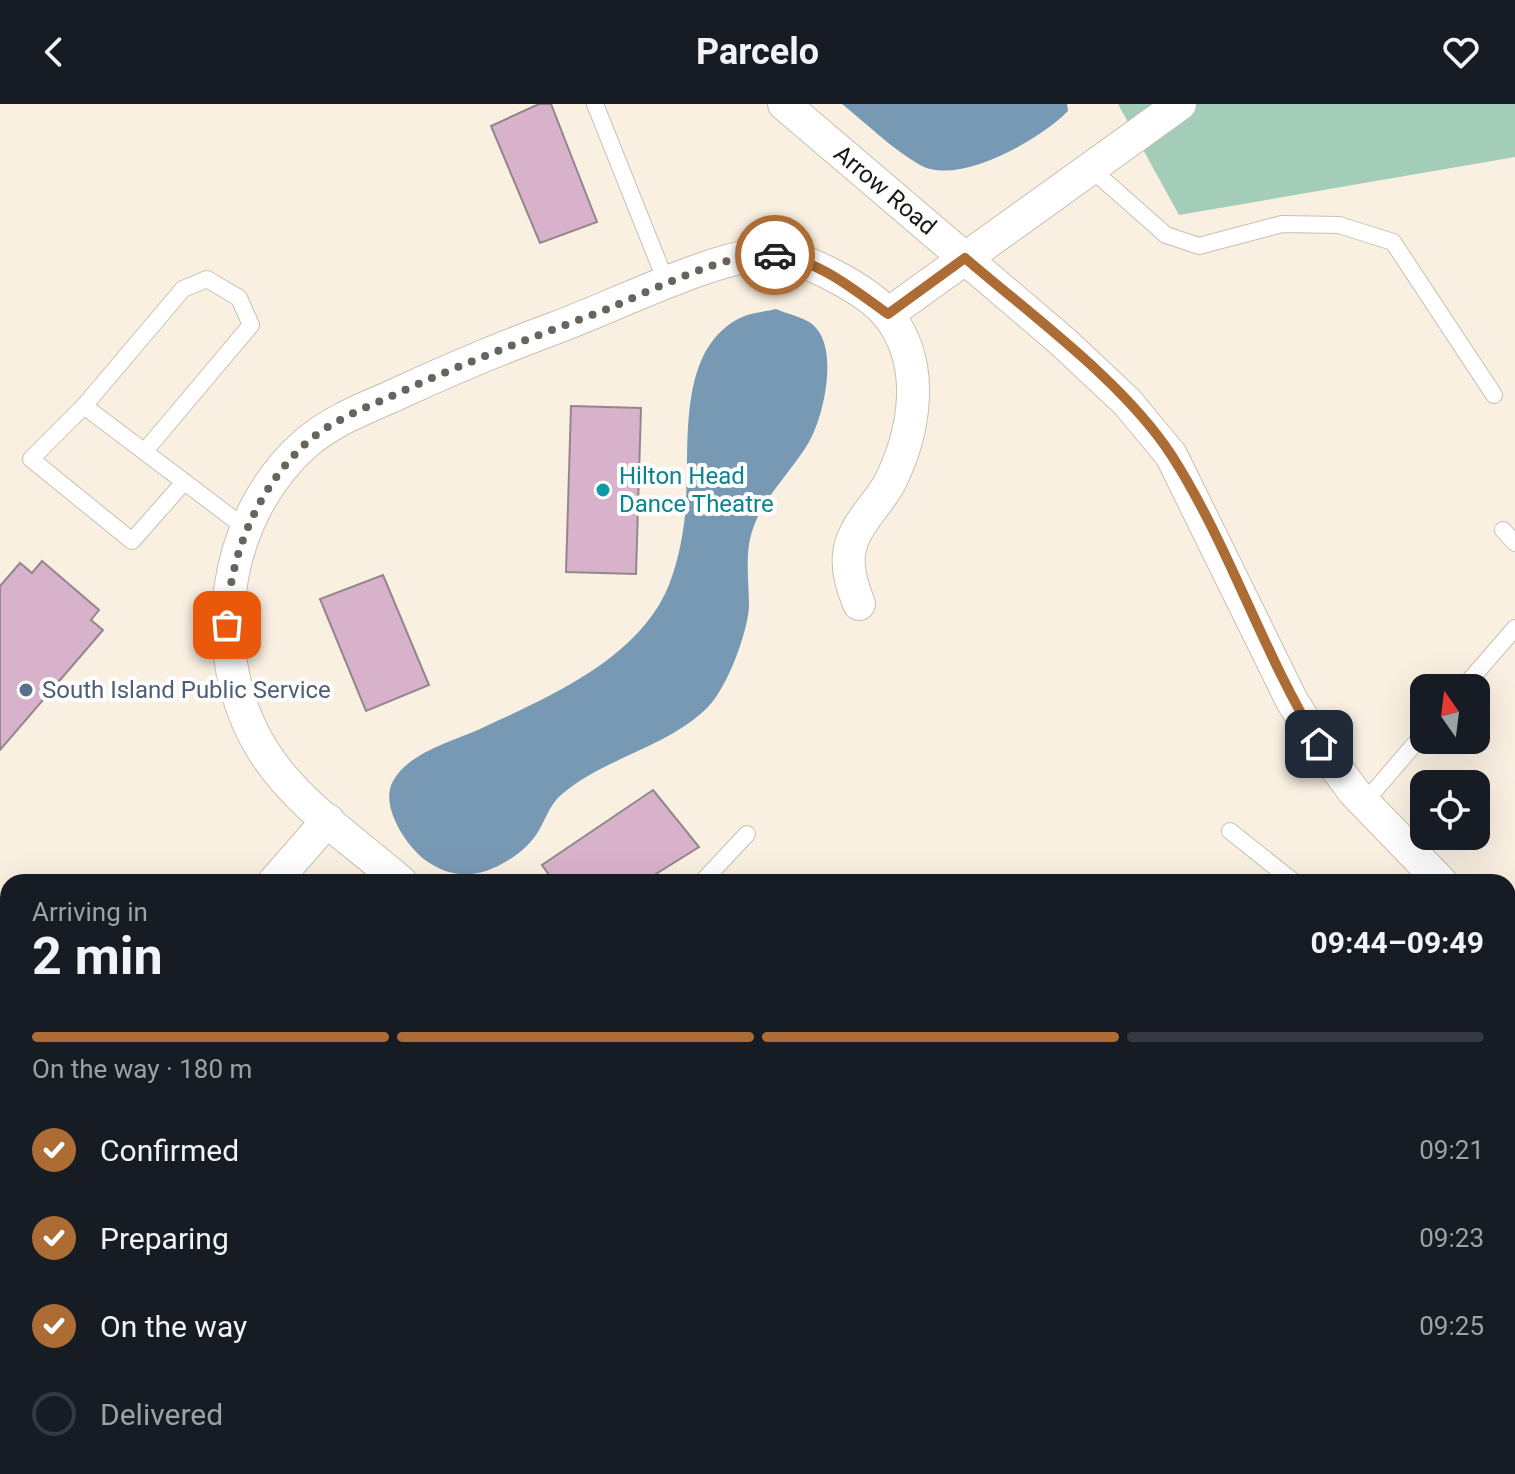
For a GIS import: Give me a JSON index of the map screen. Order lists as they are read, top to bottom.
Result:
{
  "streets": {
    "street": ["Arrow Road"]
  },
  "places": ["Hilton Head Dance Theatre", "South Island Public Service"],
  "north": "top",
  "page": {
    "header": "Parcelo",
    "heading": ["2 min", "Arriving in", "09:44–09:49"],
    "bar": "On the way · 180 m",
    "list": [
      ["Confirmed", "09:21"],
      ["Preparing", "09:23"],
      ["On the way", "09:25"],
      "Delivered"
    ]
  }
}
